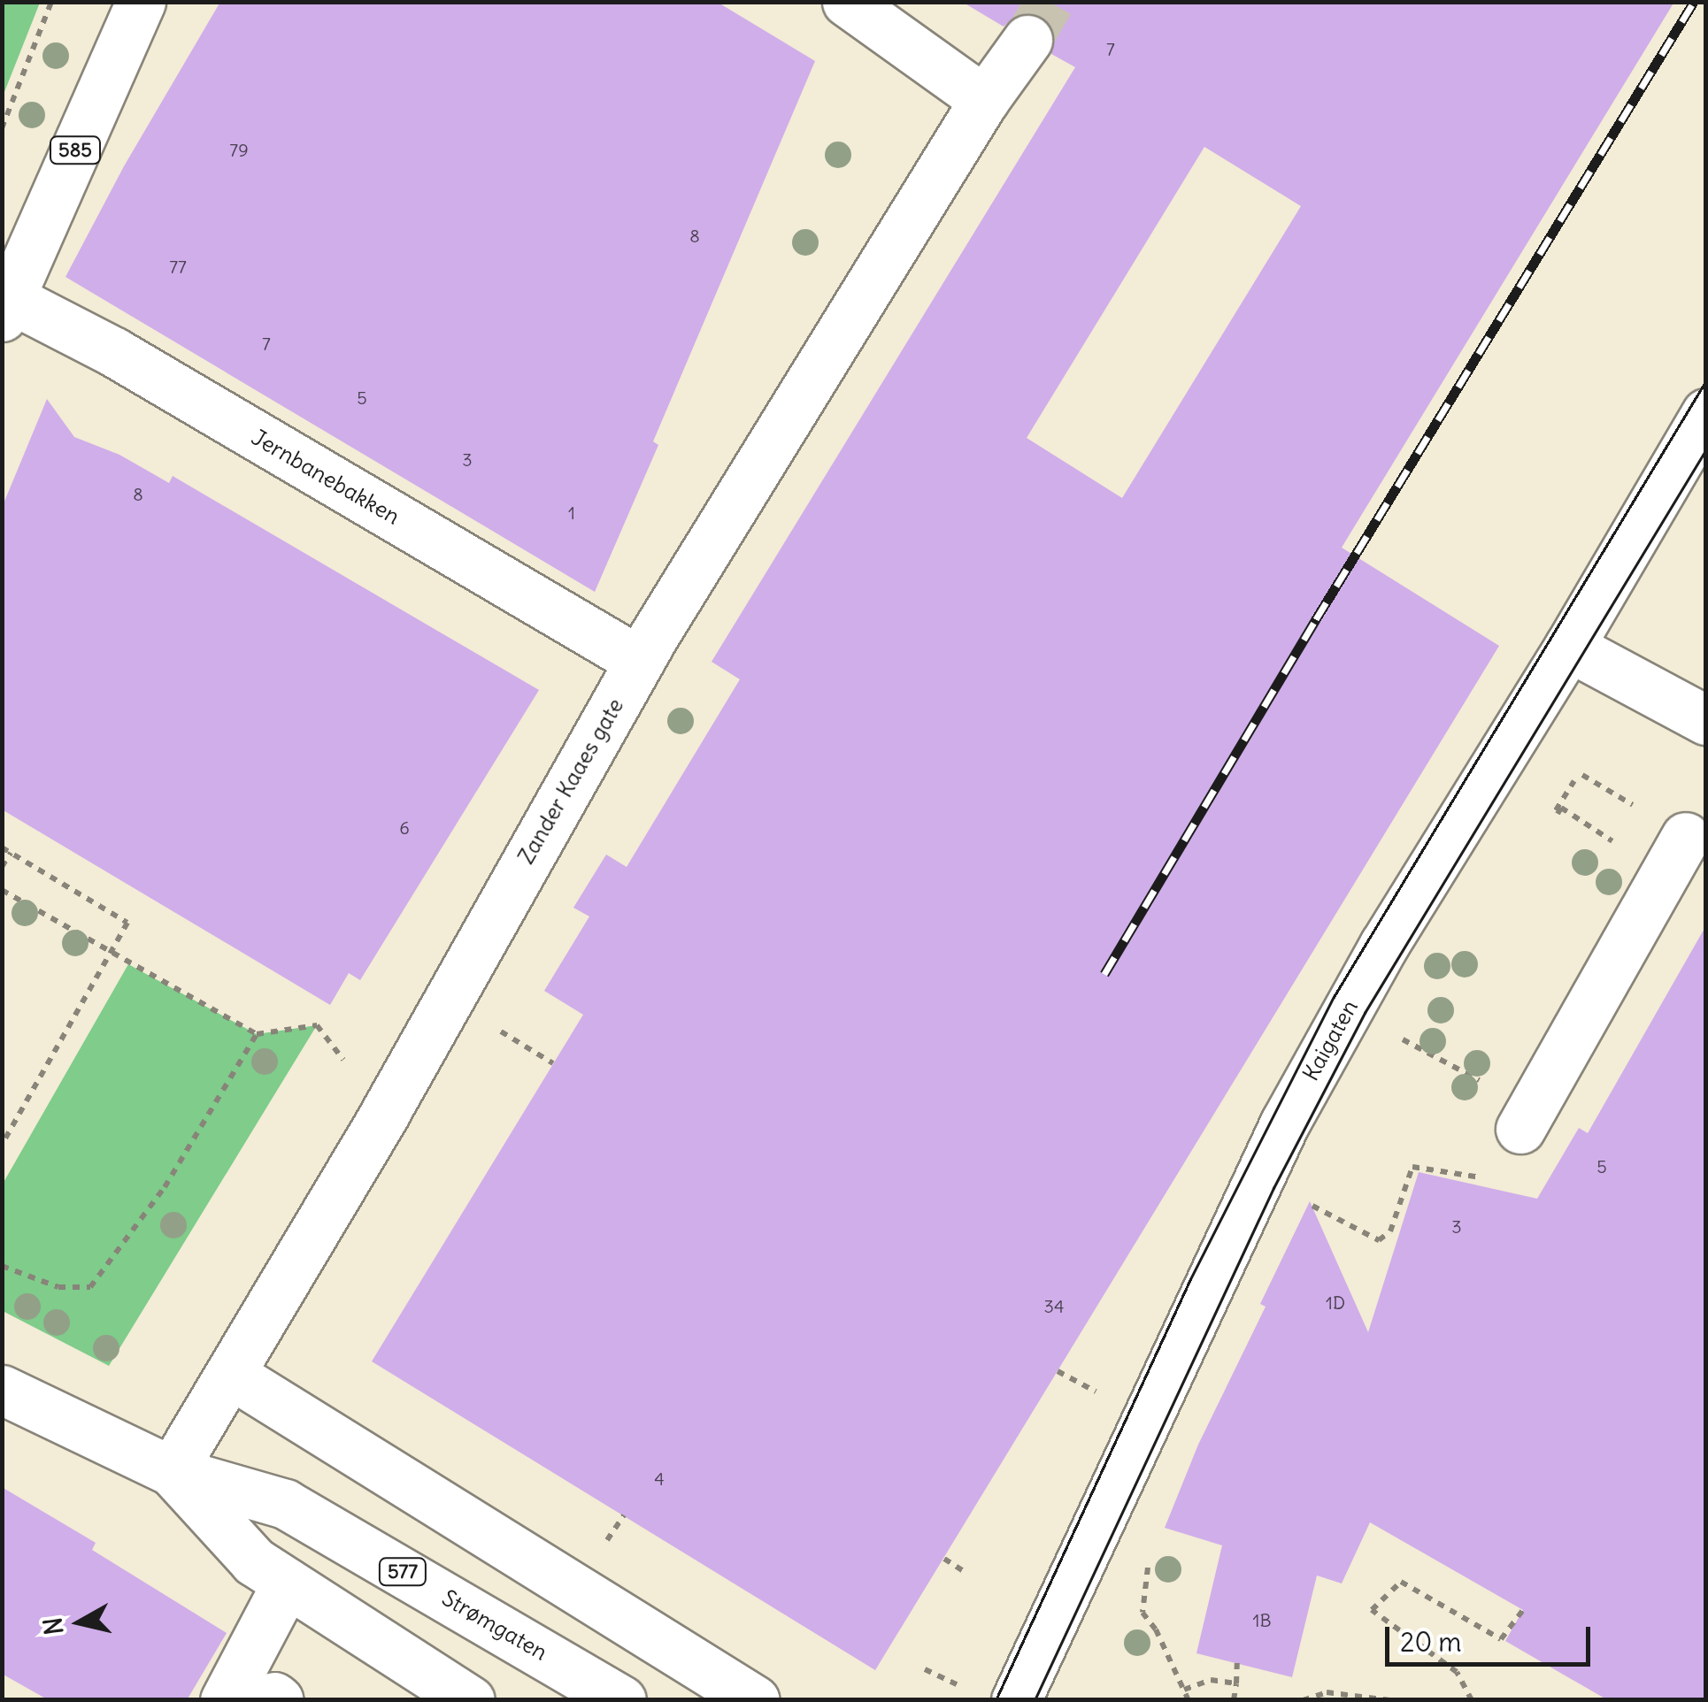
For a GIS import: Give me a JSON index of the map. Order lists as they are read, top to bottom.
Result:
{
  "streets": {
    "main road": [
      "585",
      "Jernbanebakken",
      "Zander Kaaes gate",
      "Kaigaten",
      "577",
      "Strømgaten"
    ]
  },
  "crossings": [
    ["585", "Jernbanebakken"],
    ["Jernbanebakken", "Zander Kaaes gate"],
    ["Zander Kaaes gate", "Strømgaten"]
  ],
  "house_numbers": [
    "7",
    "79",
    "8",
    "77",
    "7",
    "5",
    "3",
    "8",
    "1",
    "6",
    "5",
    "3",
    "1D",
    "34",
    "4",
    "1B"
  ],
  "scale_bar": "20 m",
  "north": "left"
}
